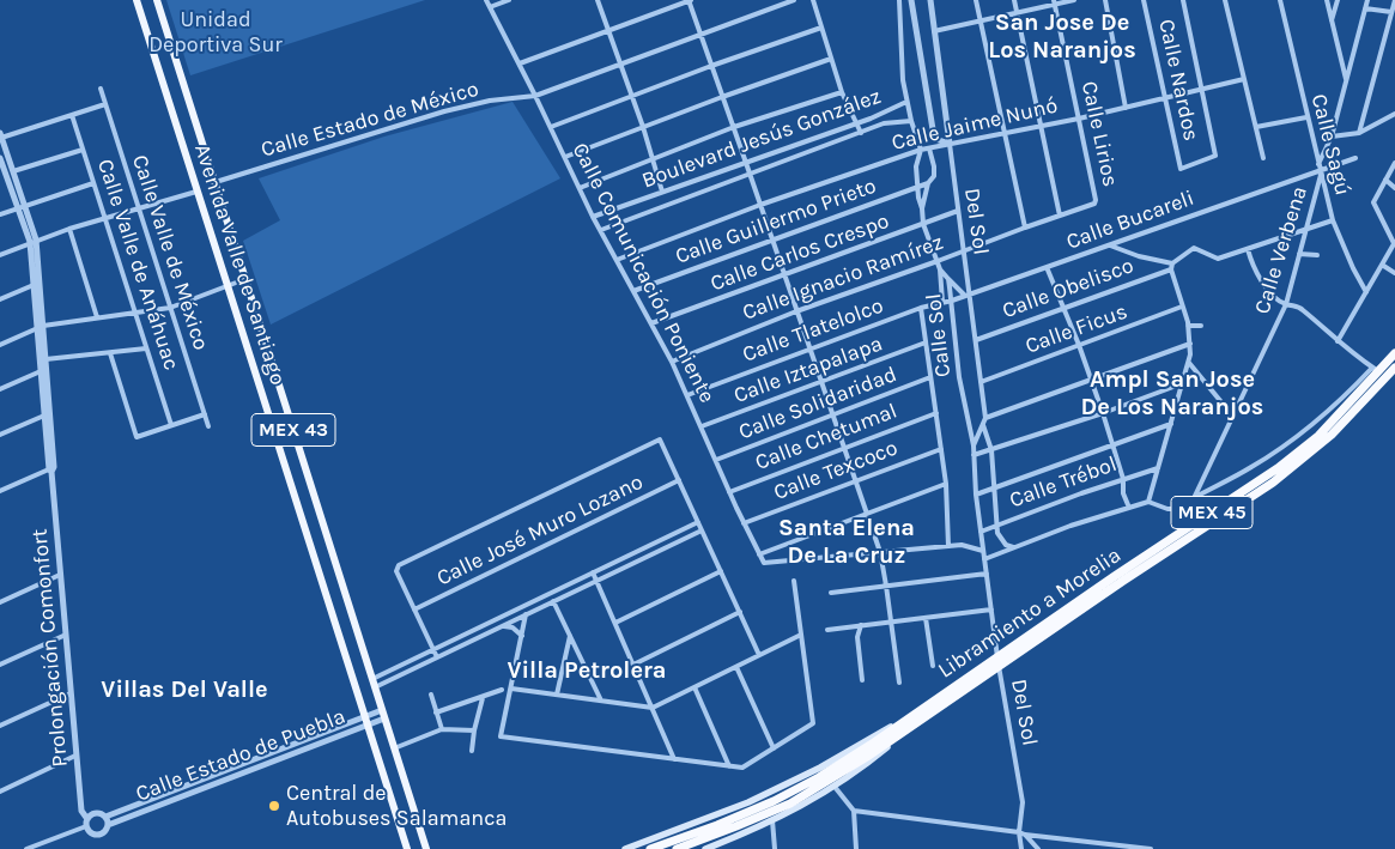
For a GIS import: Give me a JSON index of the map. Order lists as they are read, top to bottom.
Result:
{
  "streets": {
    "highway": ["MEX 45", "Libramiento a Morelia"],
    "main road": ["Avenida Valle de Santiago", "MEX 43"],
    "street": [
      "Calle Nardos",
      "Calle Estado de México",
      "Calle Jaime Nunó",
      "Calle Lirios",
      "Boulevard Jesús González",
      "Calle Sagú",
      "Calle Bucareli",
      "Calle Guillermo Prieto",
      "Del Sol",
      "Calle Verbena",
      "Calle Valle de México",
      "Calle Carlos Crespo",
      "Calle Valle de Anáhuac",
      "Calle Comunicación Poniente",
      "Calle Ignacio Ramírez",
      "Calle Obelisco",
      "Calle Ficus",
      "Calle Tlatelolco",
      "Calle Sol",
      "Calle Iztapalapa",
      "Calle Solidaridad",
      "Calle Chetumal",
      "Calle Texcoco",
      "Calle Trébol",
      "Calle José Muro Lozano",
      "Prolongación Comonfort",
      "Calle Estado de Puebla"
    ]
  },
  "crossings": [
    ["Calle Nardos", "Calle Jaime Nunó"],
    ["Calle Estado de México", "Avenida Valle de Santiago"],
    ["Calle Estado de México", "Calle Comunicación Poniente"],
    ["Calle Jaime Nunó", "Calle Lirios"],
    ["Calle Jaime Nunó", "Del Sol"],
    ["Calle Jaime Nunó", "Calle Comunicación Poniente"],
    ["Calle Jaime Nunó", "Calle Sol"],
    ["Calle Lirios", "Calle Ignacio Ramírez"],
    ["Boulevard Jesús González", "Calle Comunicación Poniente"],
    ["Calle Sagú", "Calle Bucareli"],
    ["Calle Sagú", "Calle Verbena"],
    ["Calle Bucareli", "Del Sol"],
    ["Calle Bucareli", "Calle Verbena"],
    ["Calle Bucareli", "Calle Tlatelolco"],
    ["Calle Bucareli", "Calle Sol"],
    ["Calle Guillermo Prieto", "Calle Comunicación Poniente"],
    ["Calle Guillermo Prieto", "Calle Sol"],
    ["Del Sol", "Calle Carlos Crespo"],
    ["Del Sol", "Calle Ignacio Ramírez"],
    ["Del Sol", "Calle Obelisco"],
    ["Del Sol", "Calle Ficus"],
    ["Del Sol", "Calle Sol"],
    ["Del Sol", "Calle Trébol"],
    ["Calle Carlos Crespo", "Calle Comunicación Poniente"],
    ["Calle Carlos Crespo", "Calle Sol"],
    ["Avenida Valle de Santiago", "Calle Estado de Puebla"],
    ["Calle Comunicación Poniente", "Calle Ignacio Ramírez"],
    ["Calle Comunicación Poniente", "Calle Tlatelolco"],
    ["Calle Comunicación Poniente", "Calle Iztapalapa"],
    ["Calle Comunicación Poniente", "Calle Solidaridad"],
    ["Calle Comunicación Poniente", "Calle Chetumal"],
    ["Calle Comunicación Poniente", "Calle Texcoco"],
    ["Calle Ignacio Ramírez", "Calle Sol"],
    ["Calle Tlatelolco", "Calle Sol"],
    ["Prolongación Comonfort", "Calle Estado de Puebla"]
  ],
  "districts": [
    "San Jose De Los Naranjos",
    "Ampl San Jose De Los Naranjos",
    "Santa Elena De La Cruz",
    "Villa Petrolera",
    "Villas Del Valle"
  ],
  "parks": ["Unidad Deportiva Sur"],
  "places": ["Central de Autobuses Salamanca"]
}
